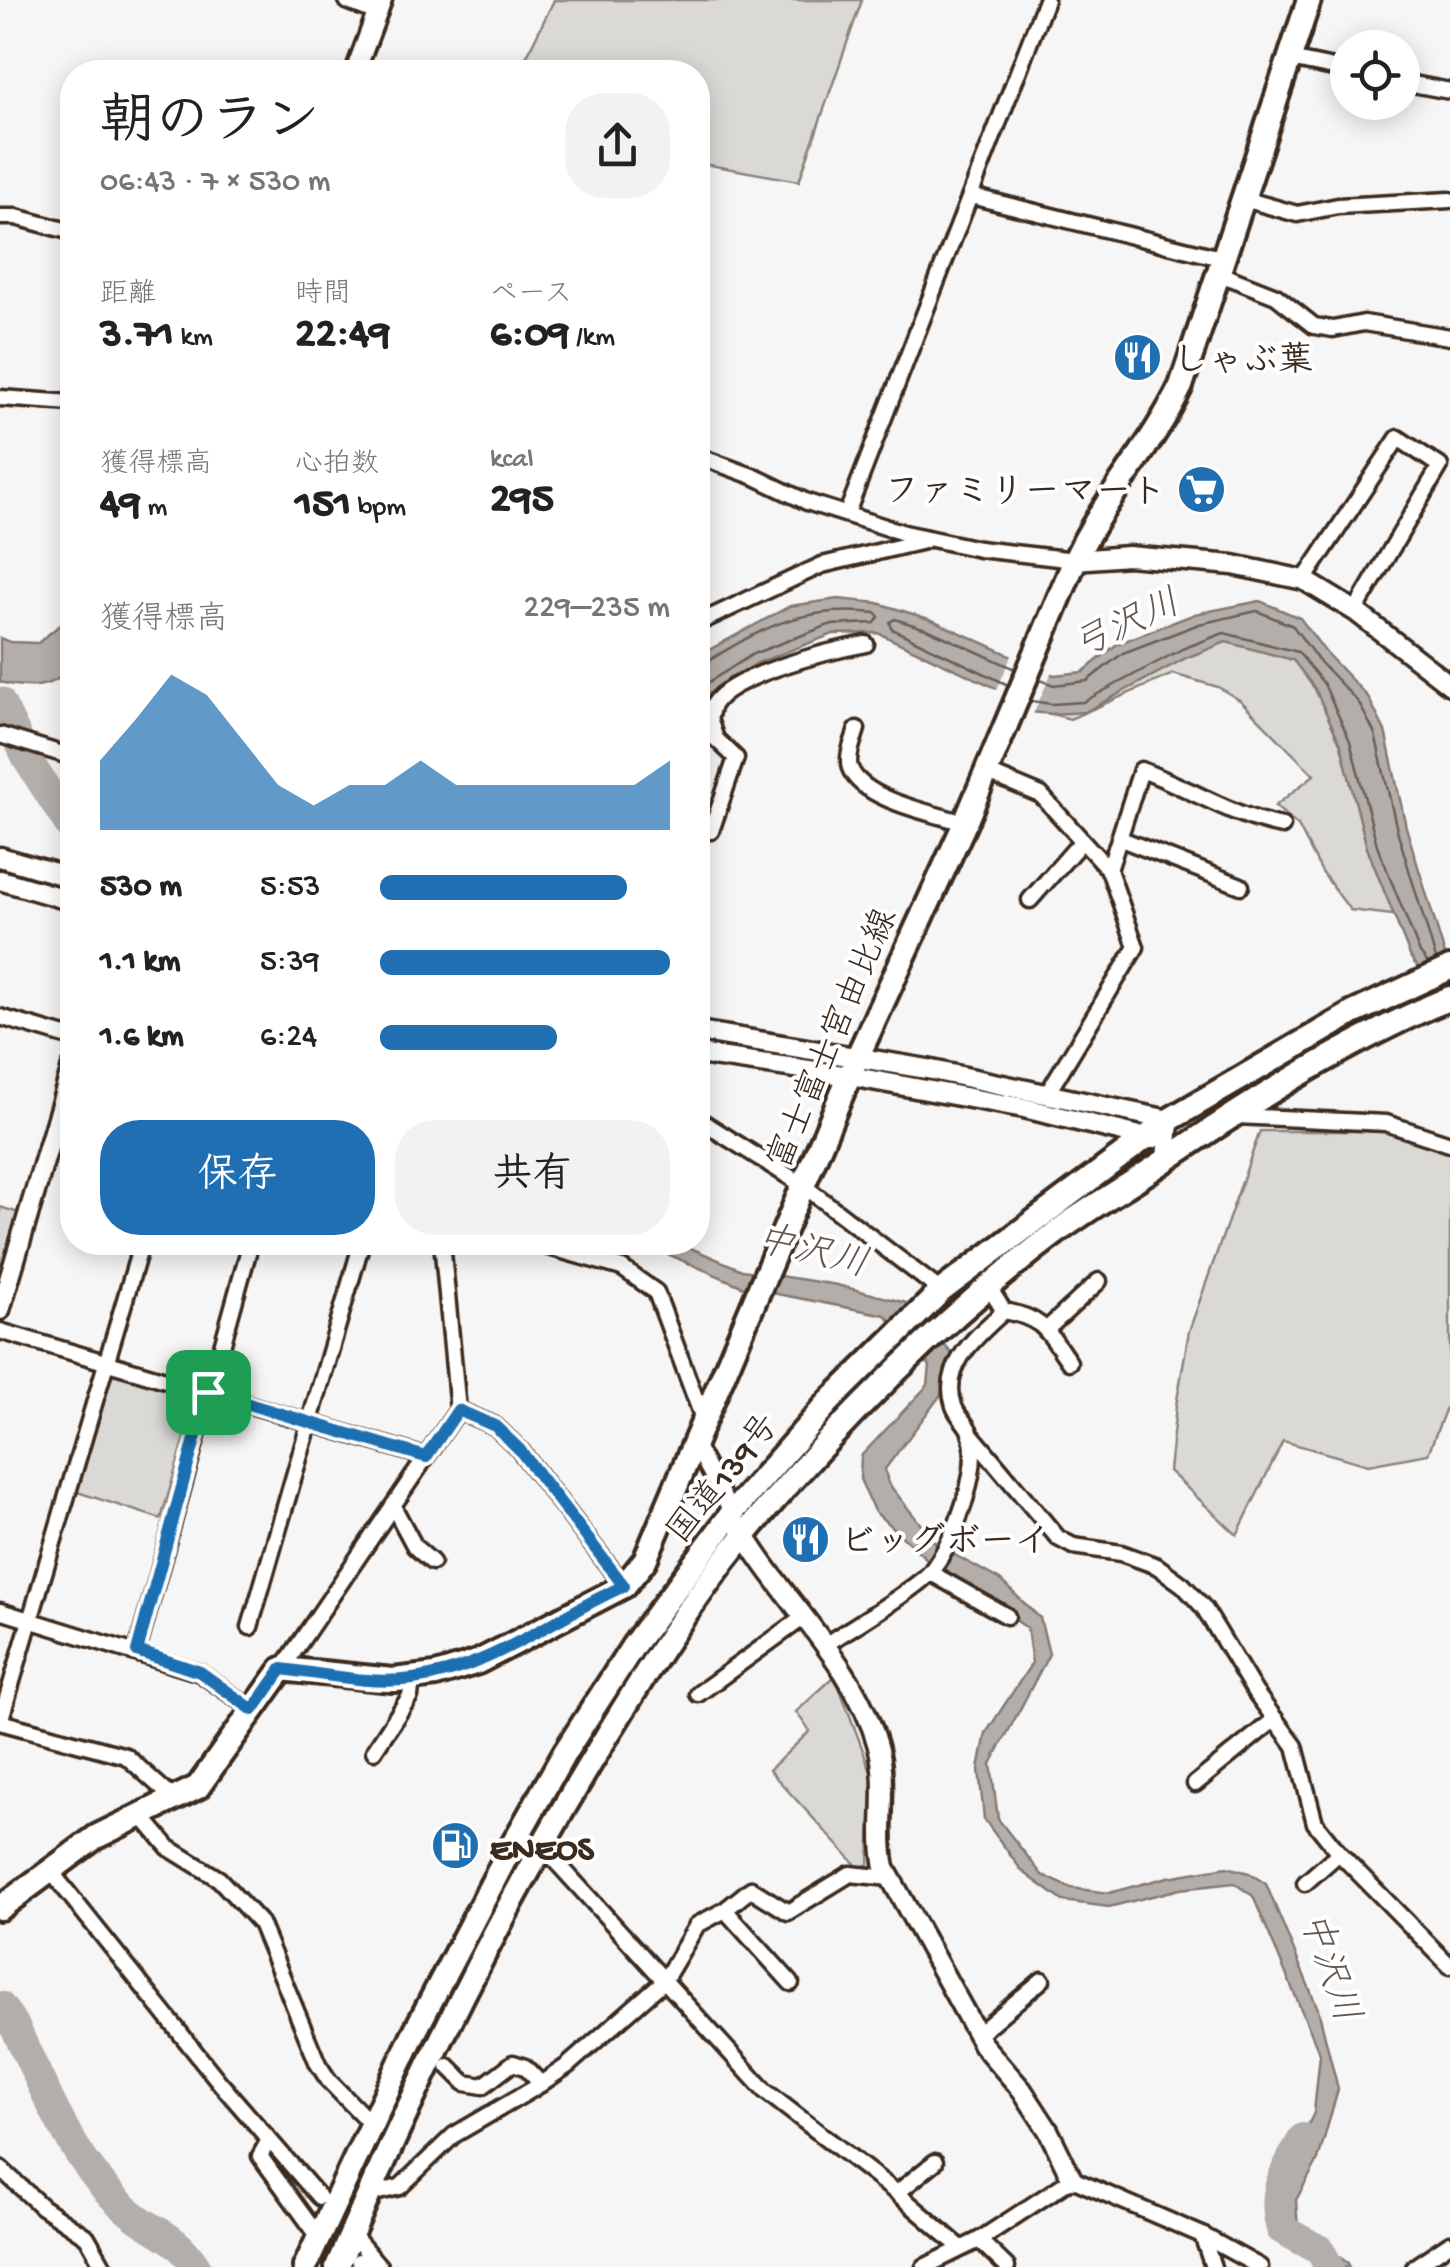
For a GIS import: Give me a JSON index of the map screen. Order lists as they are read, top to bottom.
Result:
{
  "streets": {
    "main road": ["富士富士宮由比線", "国道139号"]
  },
  "water": ["弓沢川", "中沢川"],
  "places": {
    "restaurant": ["しゃぶ葉", "ビッグボーイ"],
    "supermarket": ["ファミリーマート"],
    "fuel station": ["ENEOS"]
  },
  "page": {
    "heading": ["朝のラン", "06:43 · 7 × 530 m"],
    "stats": [
      ["距離", "3.71 km"],
      ["時間", "22:49"],
      ["ペース", "6:09 /km"],
      ["獲得標高", "49 m"],
      ["心拍数", "151 bpm"],
      ["kcal", "295"]
    ],
    "chart": ["獲得標高", "229–235 m"],
    "list": [
      {
        "name": "530 m",
        "note": "5:53"
      },
      {
        "name": "1.1 km",
        "note": "5:39"
      },
      {
        "name": "1.6 km",
        "note": "6:24"
      }
    ],
    "buttons": ["保存", "共有"]
  }
}
